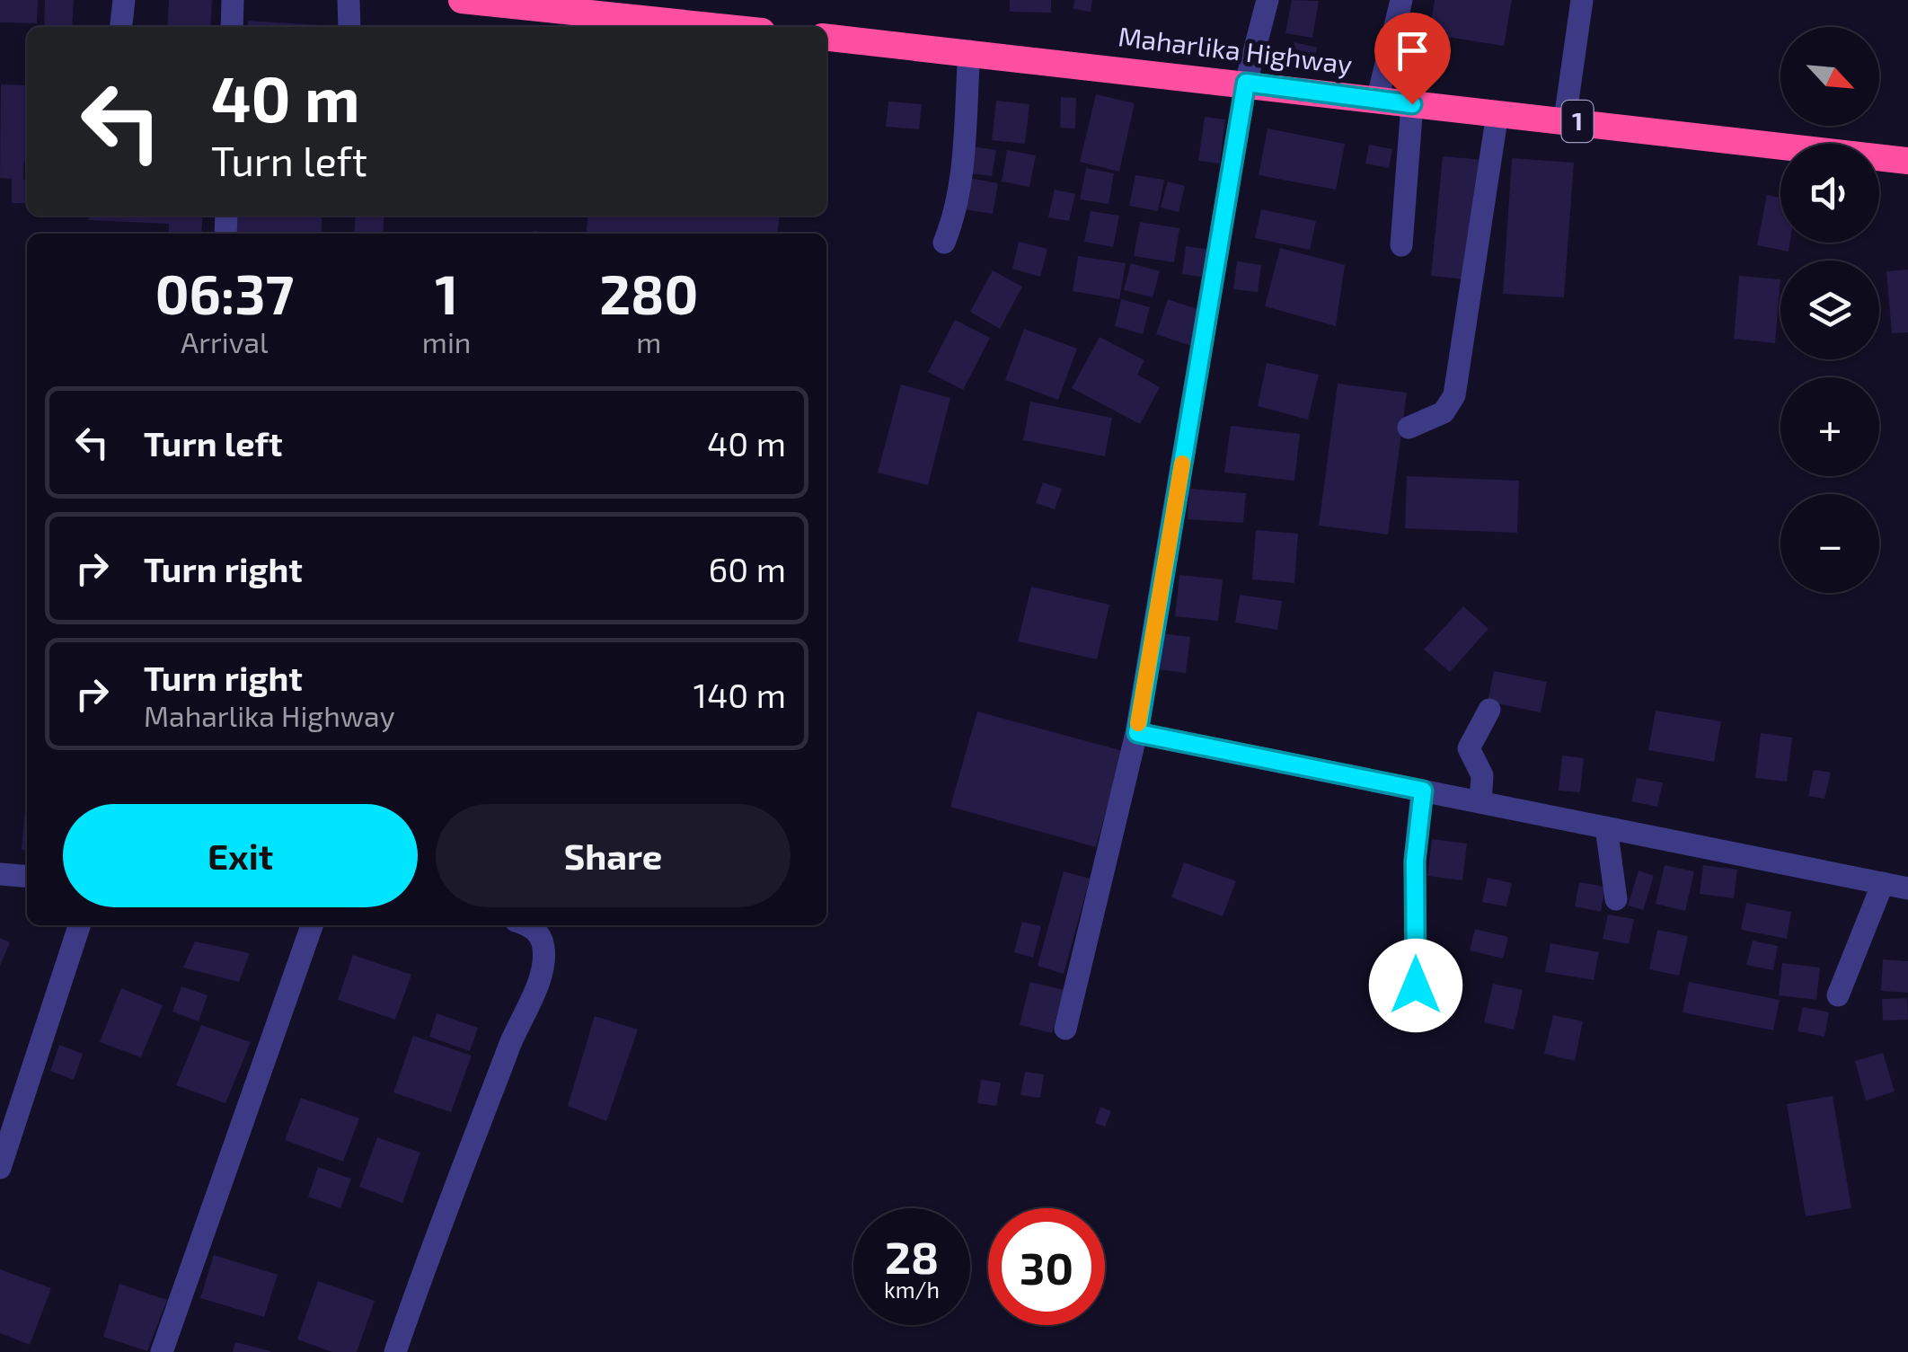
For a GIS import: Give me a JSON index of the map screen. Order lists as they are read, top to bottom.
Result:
{
  "streets": {
    "highway": ["Maharlika Highway", "1"]
  },
  "north": "bottom right",
  "page": {
    "map_buttons": ["+", "−"],
    "turn": ["40 m", "Turn left"],
    "eta": [
      "06:37",
      "Arrival",
      "1",
      "min",
      "280",
      "m"
    ],
    "list": [
      {
        "name": "Turn left",
        "value": "40 m"
      },
      {
        "name": "Turn right",
        "value": "60 m"
      },
      {
        "name": "Turn right",
        "note": "Maharlika Highway",
        "value": "140 m"
      }
    ],
    "buttons": ["Exit", "Share"],
    "speed": "28 km/h",
    "limit": "30"
  }
}
